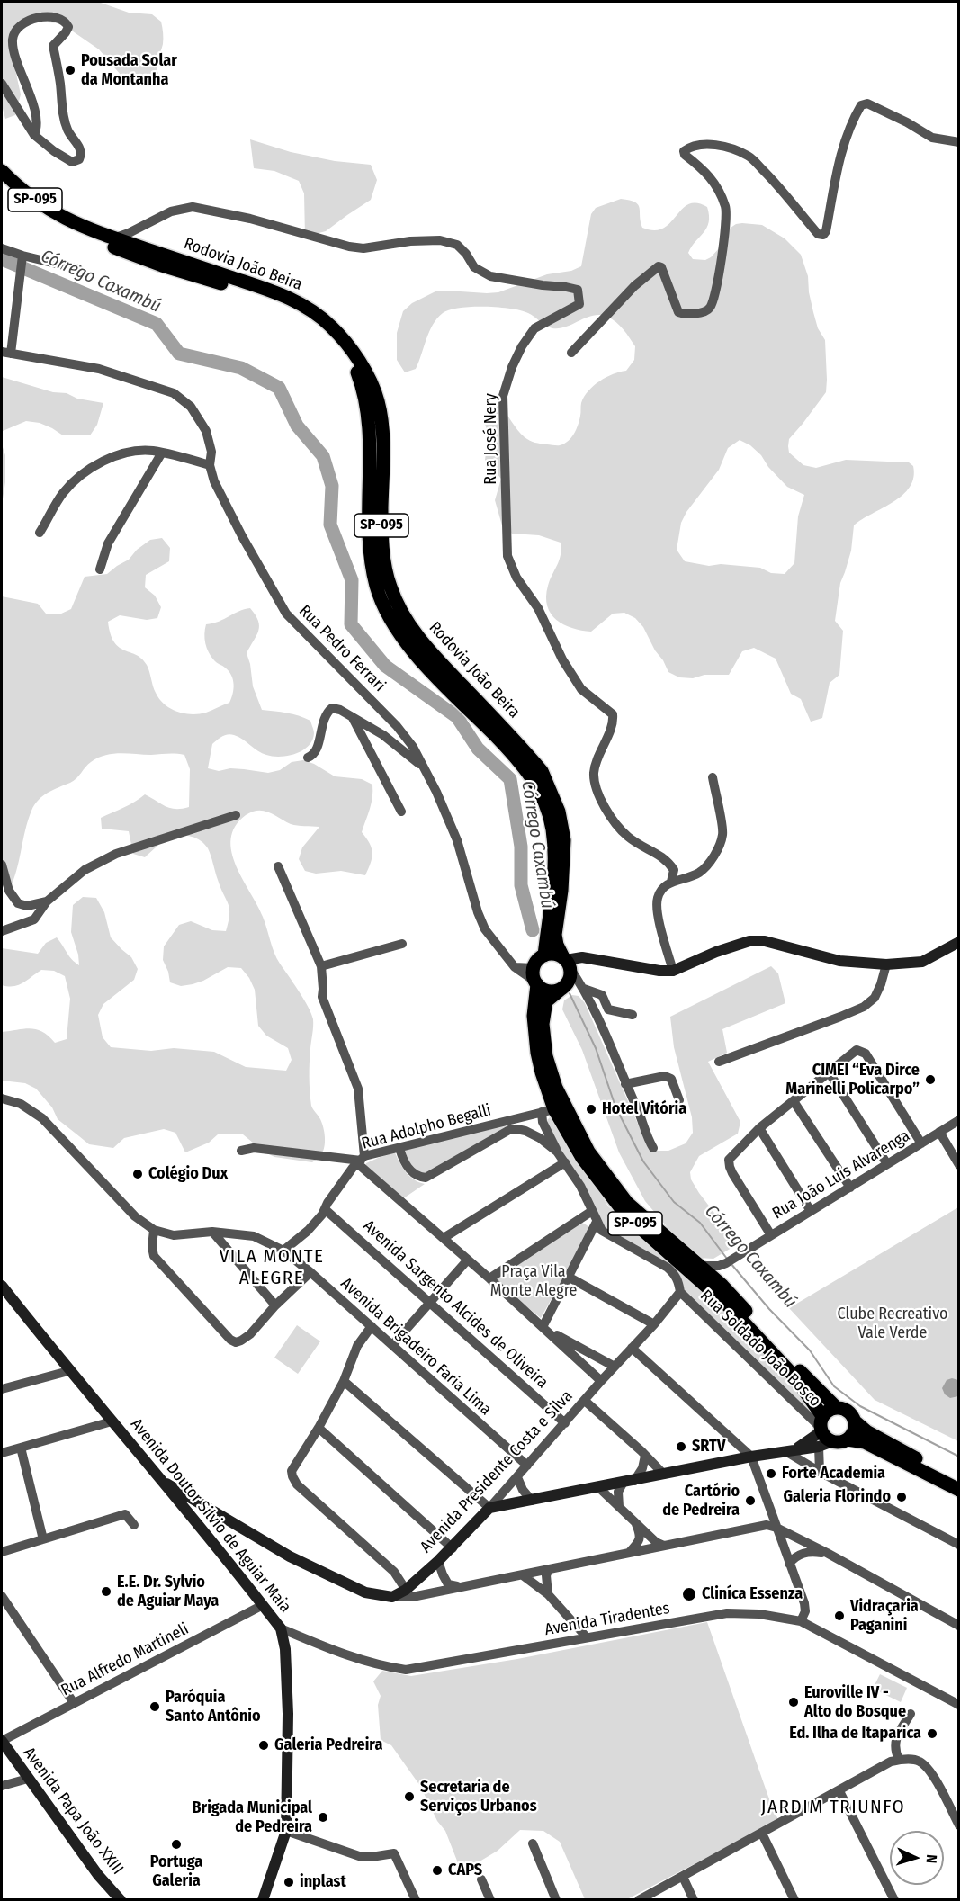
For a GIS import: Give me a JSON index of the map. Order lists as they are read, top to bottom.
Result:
{
  "streets": {
    "main road": [
      "SP-095",
      "Rodovia João Beira",
      "Avenida Presidente Costa e Silva",
      "Avenida Doutor Silvio de Aguiar Maia",
      "Avenida Papa João XXIII"
    ],
    "street": [
      "Rua José Nery",
      "Rua Pedro Ferrari",
      "Rua Adolpho Begalli",
      "Rua João Luis Alvarenga",
      "Avenida Sargento Alcides de Oliveira",
      "Avenida Brigadeiro Faria Lima",
      "Rua Soldado João Bosco",
      "Avenida Tiradentes",
      "Rua Alfredo Martineli"
    ]
  },
  "crossings": [
    ["SP-095", "Rodovia João Beira"],
    ["SP-095", "Rua Pedro Ferrari"],
    ["SP-095", "Rua Adolpho Begalli"],
    ["SP-095", "Rua Soldado João Bosco"],
    ["Rodovia João Beira", "Rua José Nery"],
    ["Rodovia João Beira", "Rua Pedro Ferrari"],
    ["Rua Adolpho Begalli", "Avenida Sargento Alcides de Oliveira"],
    ["Rua Adolpho Begalli", "Avenida Brigadeiro Faria Lima"],
    ["Avenida Sargento Alcides de Oliveira", "Avenida Presidente Costa e Silva"],
    ["Avenida Brigadeiro Faria Lima", "Avenida Presidente Costa e Silva"],
    ["Rua Soldado João Bosco", "Avenida Presidente Costa e Silva"],
    ["Avenida Doutor Silvio de Aguiar Maia", "Avenida Tiradentes"],
    ["Avenida Doutor Silvio de Aguiar Maia", "Rua Alfredo Martineli"],
    ["Rua Alfredo Martineli", "Avenida Papa João XXIII"]
  ],
  "districts": ["VILA MONTE ALEGRE", "JARDIM TRIUNFO"],
  "water": ["Córrego Caxambú"],
  "parks": ["Praça Vila Monte Alegre", "Clube Recreativo Vale Verde"],
  "places": [
    "Pousada Solar da Montanha",
    "CIMEI “Eva Dirce Marinelli Policarpo”",
    "Hotel Vitória",
    "Colégio Dux",
    "SRTV",
    "Forte Academia",
    "Galeria Florindo",
    "Cartório de Pedreira",
    "E.E. Dr. Sylvio de Aguiar Maya",
    "Cliníca Essenza",
    "Vidraçaria Paganini",
    "Euroville IV - Alto do Bosque",
    "Paróquia Santo Antônio",
    "Ed. Ilha de Itaparica",
    "Galeria Pedreira",
    "Secretaria de Serviços Urbanos",
    "Brigada Municipal de Pedreira",
    "Portuga Galeria",
    "CAPS",
    "inplast"
  ],
  "north": "right"
}
